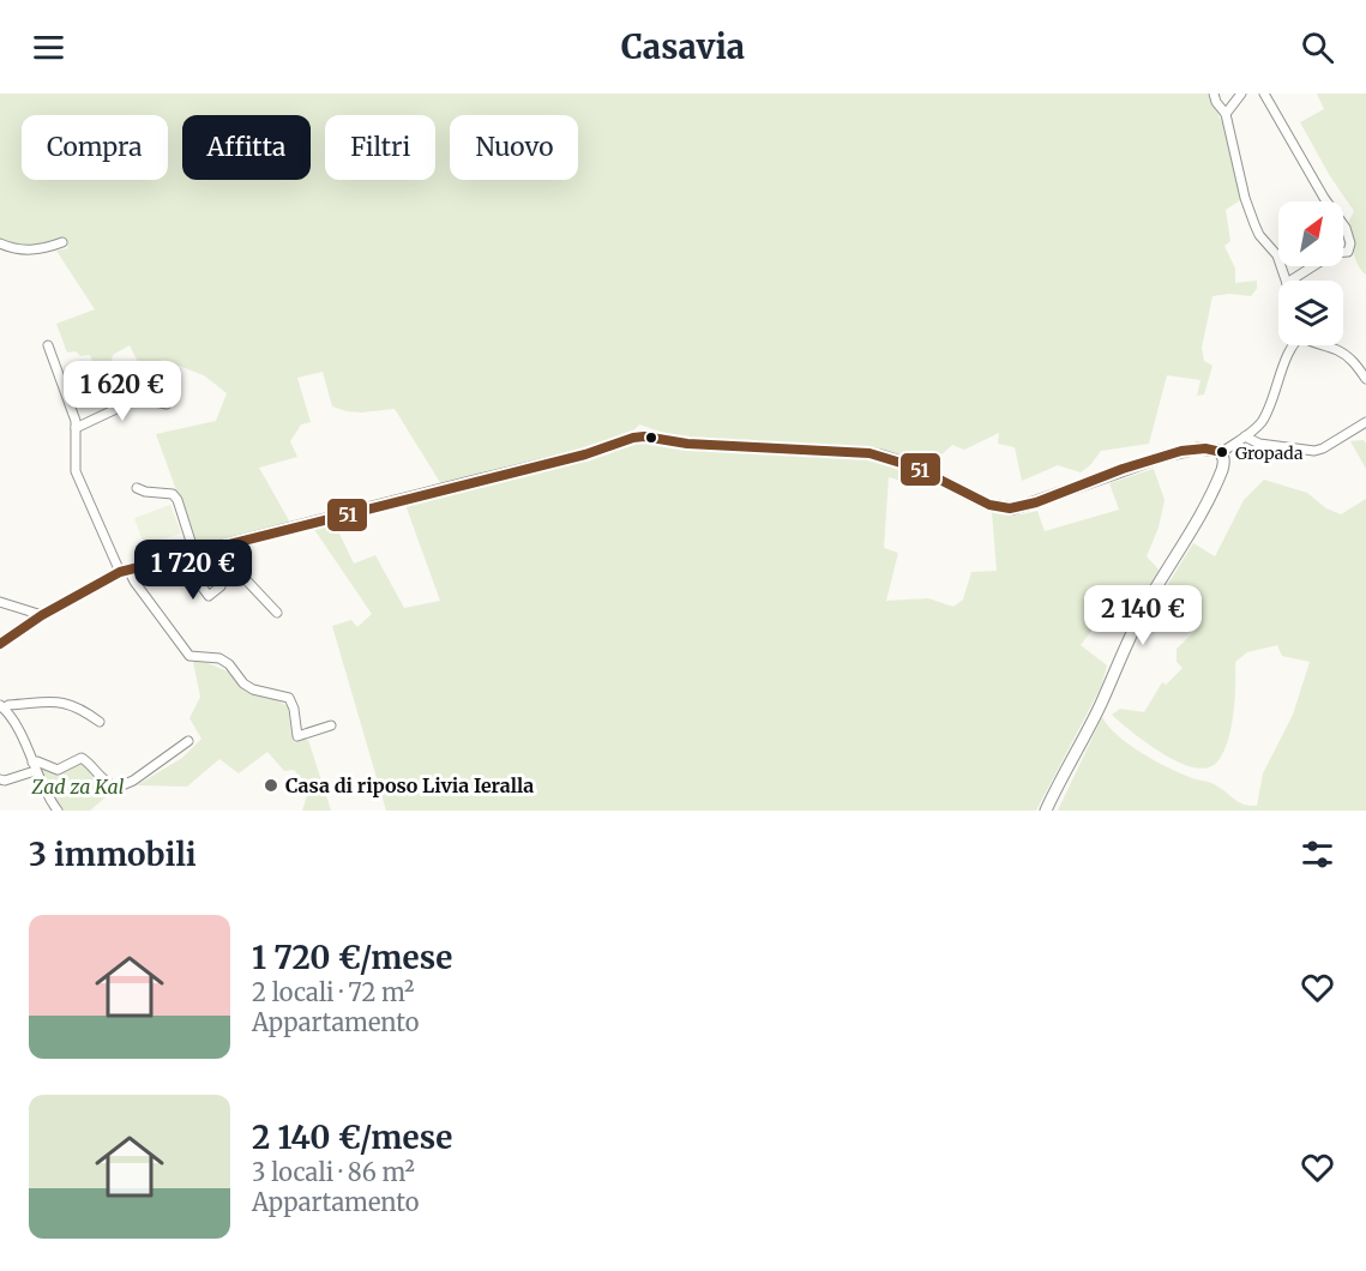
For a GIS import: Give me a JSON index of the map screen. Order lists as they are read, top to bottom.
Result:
{
  "parks": ["Zad za Kal"],
  "places": ["Gropada", "Casa di riposo Livia Ieralla"],
  "lines": ["transit line 51"],
  "north": "top right",
  "page": {
    "header": "Casavia",
    "chip": [
      "Compra",
      "Affitta",
      "Filtri",
      "Nuovo"
    ],
    "price": ["1 620 €", "1 720 €", "2 140 €"],
    "heading": "3 immobili",
    "list": [
      {
        "name": "1 720 €/mese",
        "note": "2 locali · 72 m² · Appartamento"
      },
      {
        "name": "2 140 €/mese",
        "note": "3 locali · 86 m² · Appartamento"
      }
    ]
  }
}
